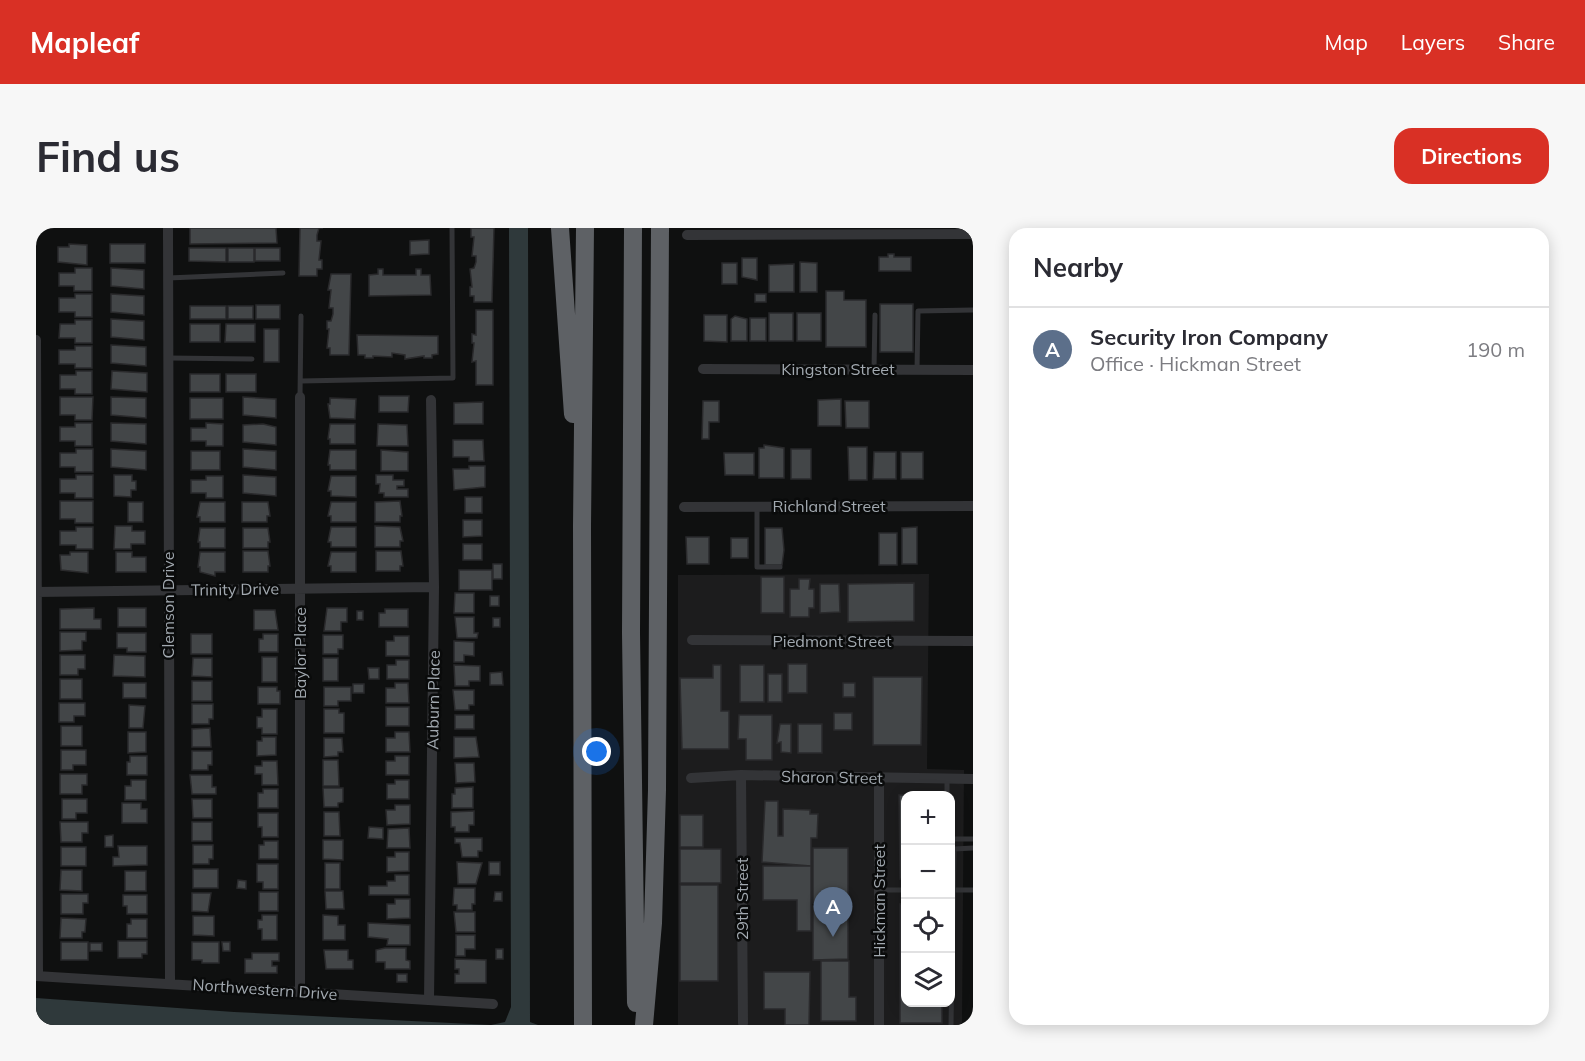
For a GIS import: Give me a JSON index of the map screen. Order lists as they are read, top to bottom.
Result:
{
  "streets": {
    "street": [
      "Kingston Street",
      "Richland Street",
      "Trinity Drive",
      "Clemson Drive",
      "Piedmont Street",
      "Baylor Place",
      "Auburn Place",
      "Sharon Street",
      "29th Street",
      "Hickman Street",
      "Northwestern Drive"
    ]
  },
  "crossings": [
    ["Trinity Drive", "Clemson Drive"],
    ["Trinity Drive", "Baylor Place"],
    ["Trinity Drive", "Auburn Place"],
    ["Clemson Drive", "Northwestern Drive"],
    ["Baylor Place", "Northwestern Drive"],
    ["Auburn Place", "Northwestern Drive"],
    ["Sharon Street", "29th Street"],
    ["Sharon Street", "Hickman Street"]
  ],
  "page": {
    "header": "Mapleaf",
    "nav": ["Map", "Layers", "Share"],
    "buttons": "Directions",
    "title": "Find us",
    "heading": "Nearby",
    "list": [
      {
        "mark": "A",
        "name": "Security Iron Company",
        "note": "Office · Hickman Street",
        "value": "190 m"
      }
    ],
    "map_buttons": ["+", "−"],
    "pins": "A"
  }
}
